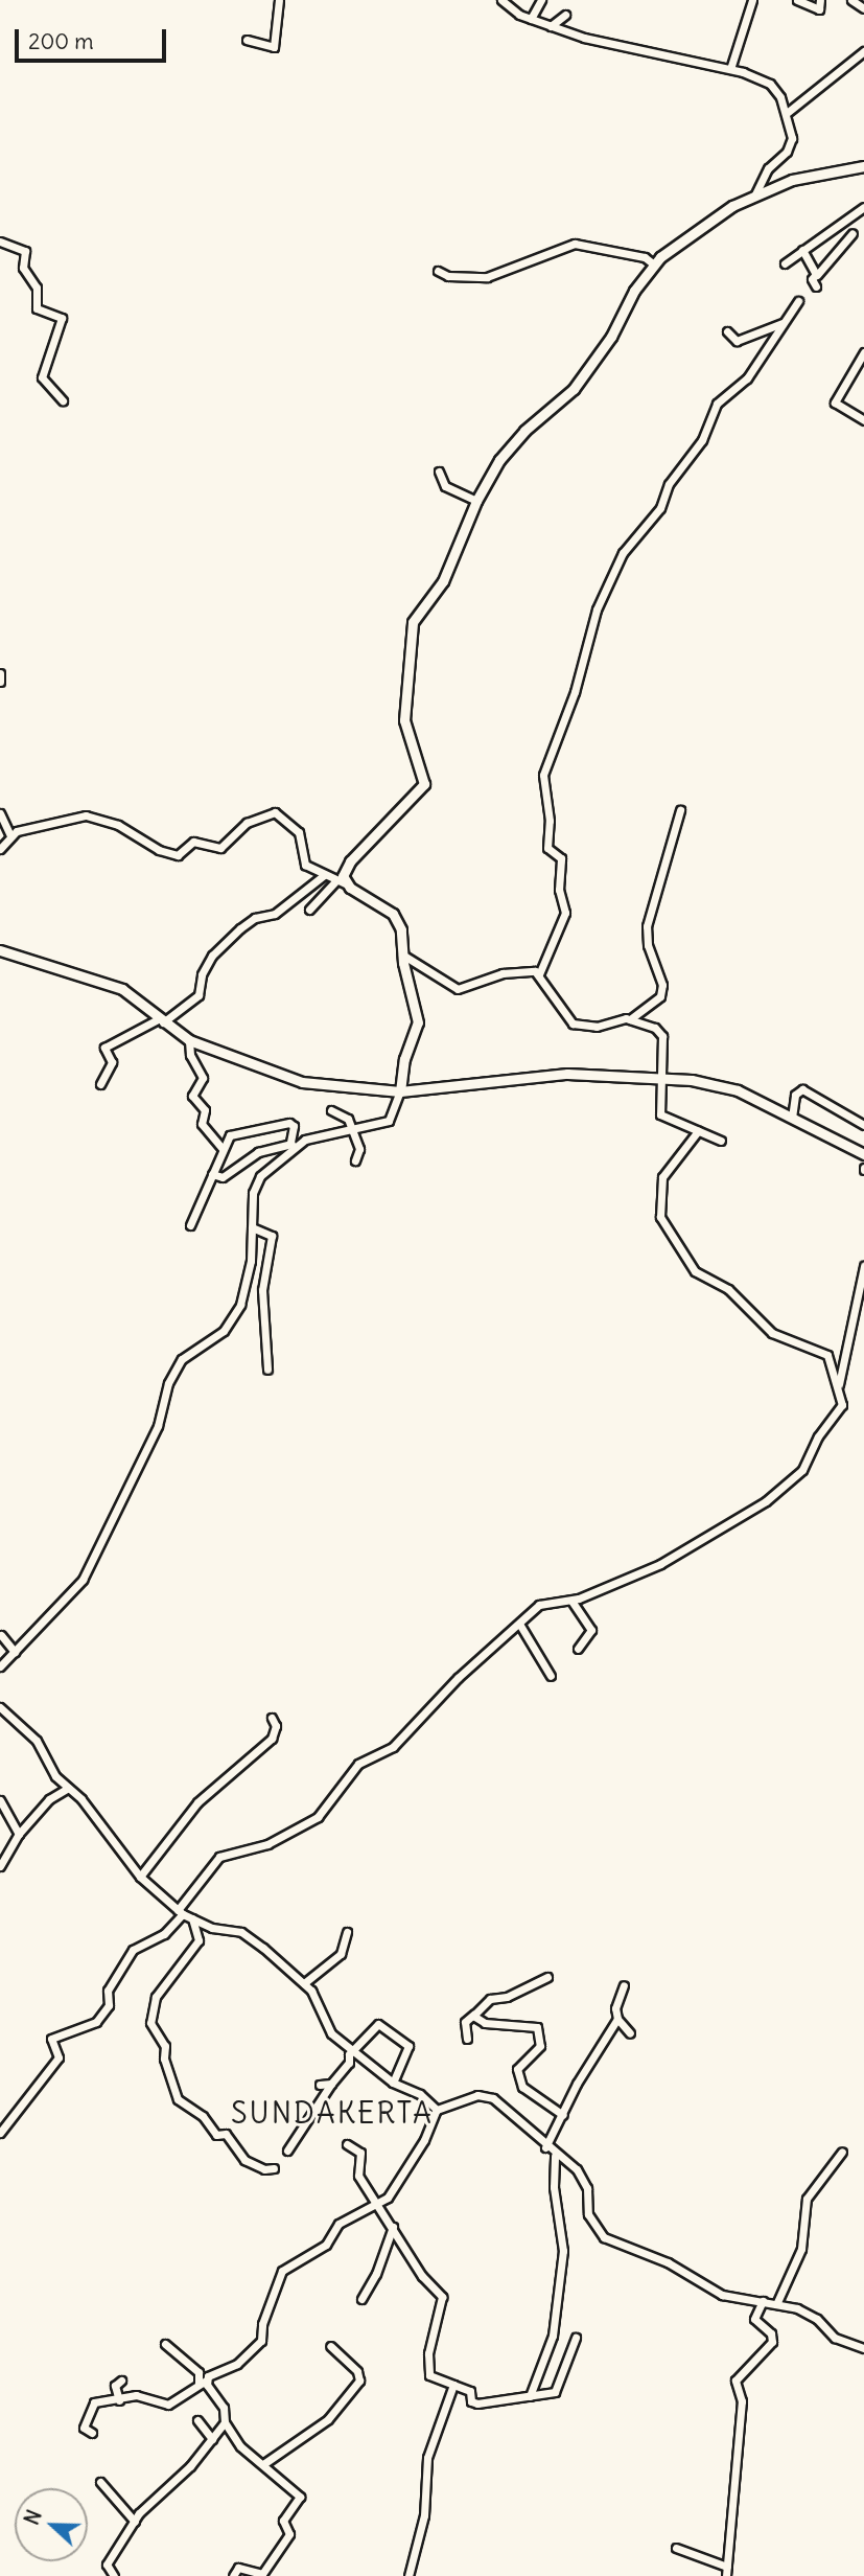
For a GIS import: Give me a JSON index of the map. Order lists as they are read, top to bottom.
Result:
{
  "districts": ["SUNDAKERTA"],
  "scale_bar": "200 m",
  "north": "left"
}
